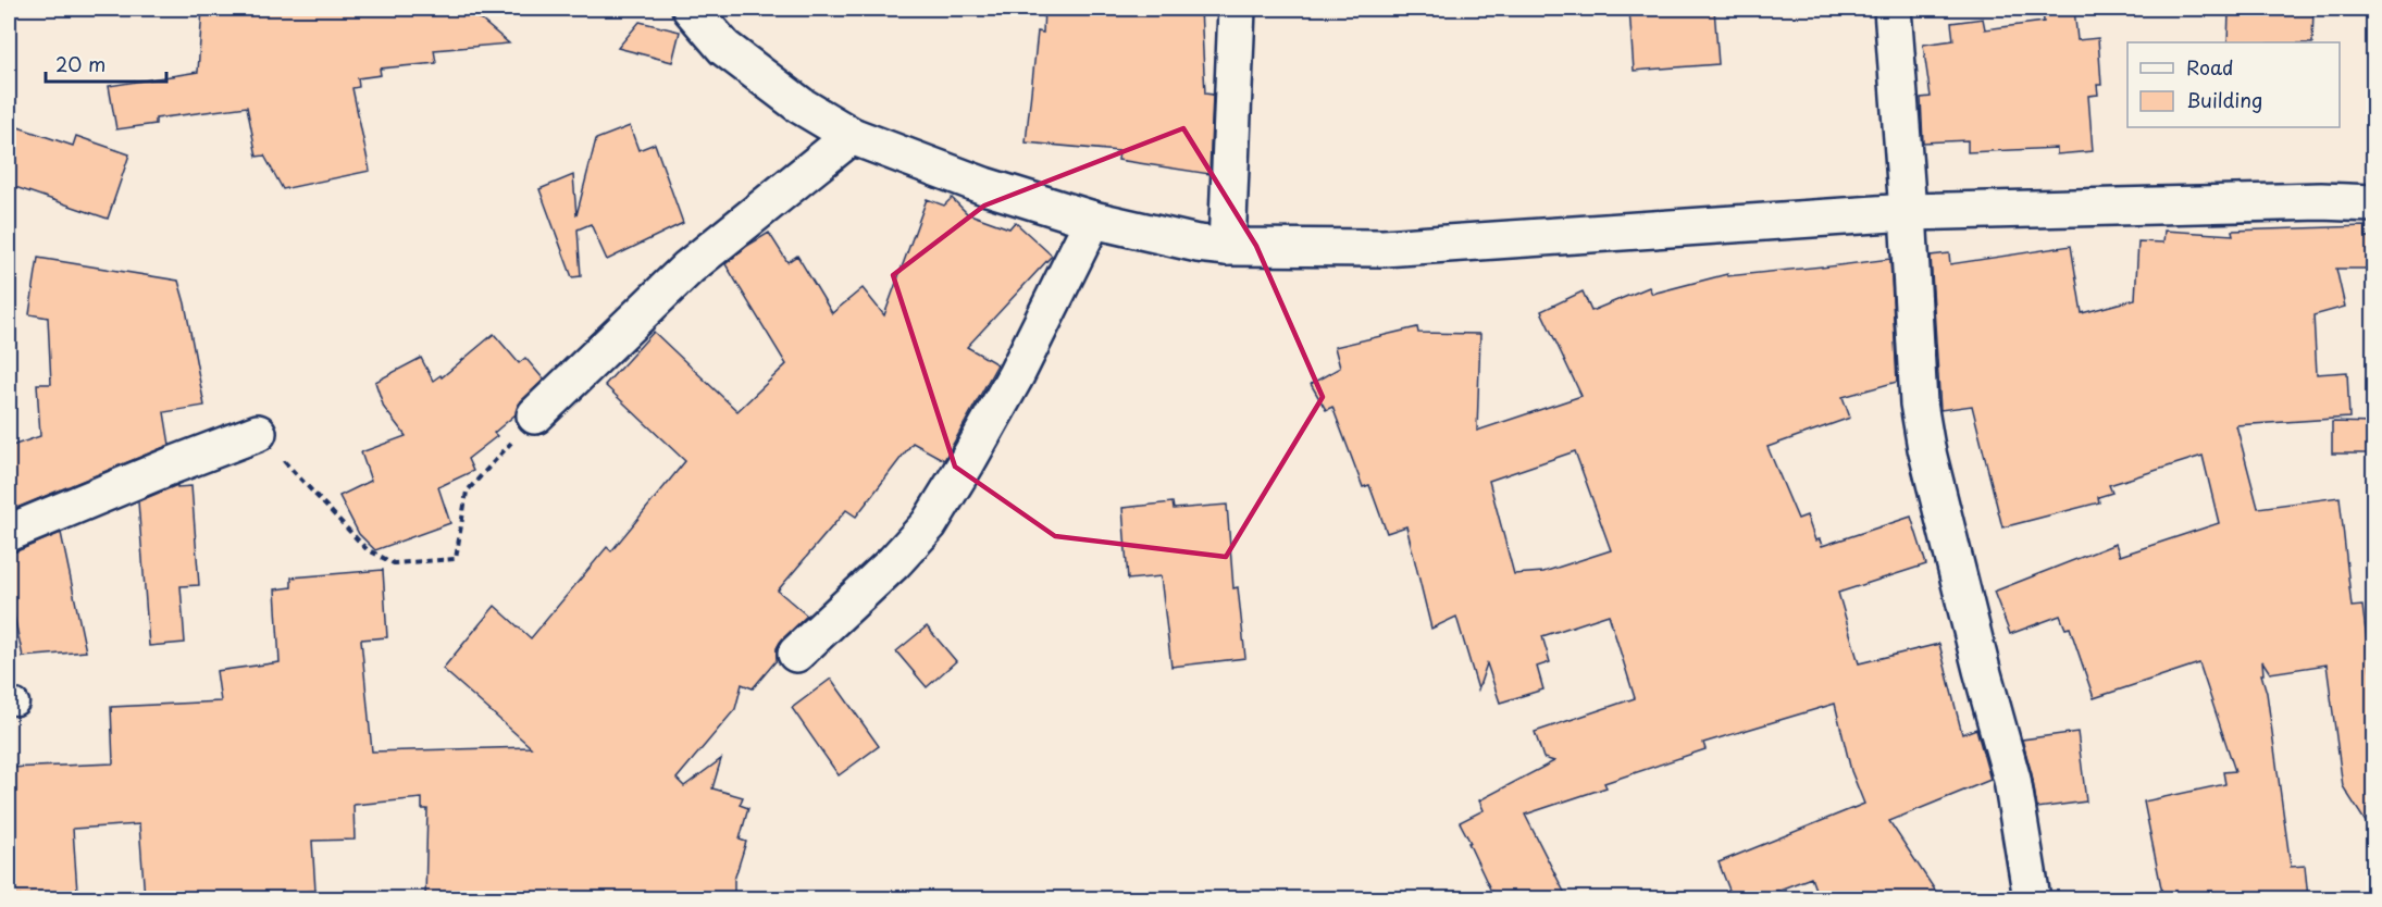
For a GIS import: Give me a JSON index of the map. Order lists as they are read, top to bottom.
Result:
{
  "legend": ["Road", "Building"],
  "scale_bar": "20 m"
}
